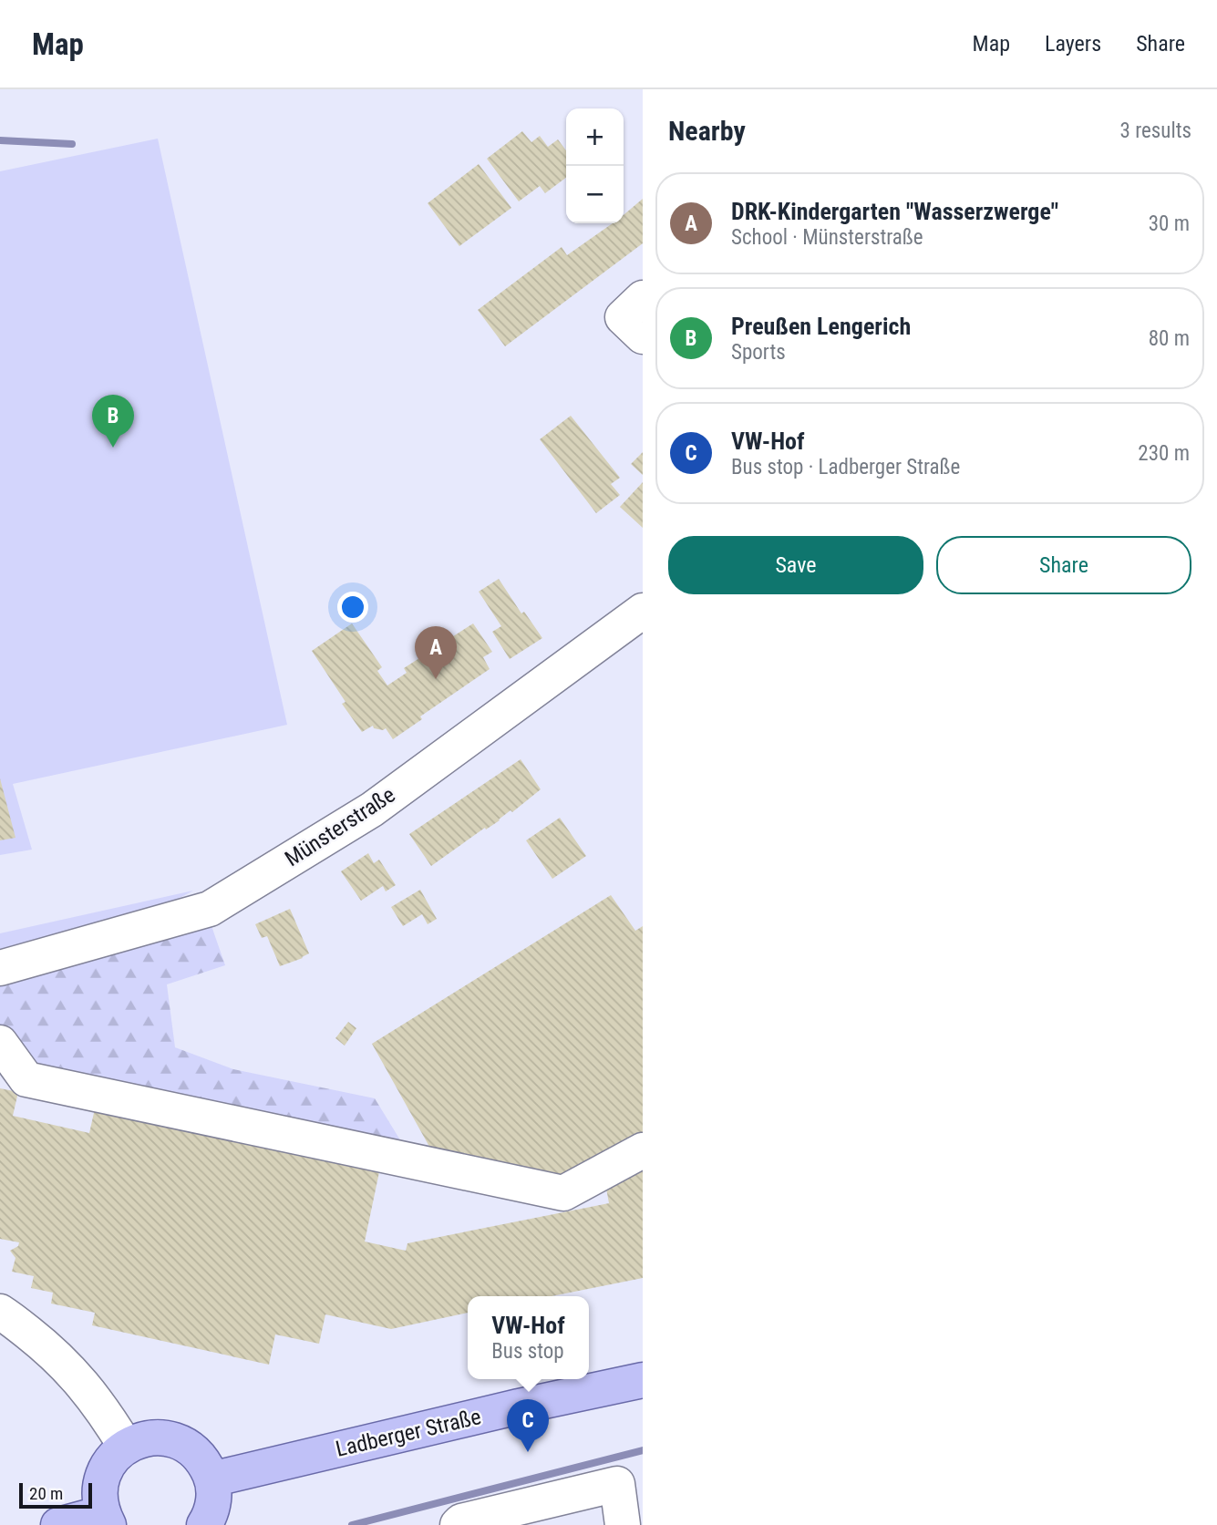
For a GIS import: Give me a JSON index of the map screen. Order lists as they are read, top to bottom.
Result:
{
  "streets": {
    "main road": ["Ladberger Straße"],
    "street": ["Münsterstraße"]
  },
  "scale_bar": "20 m",
  "page": {
    "header": "Map",
    "nav": ["Map", "Layers", "Share"],
    "heading": ["Nearby", "3 results"],
    "map_buttons": ["+", "−"],
    "list": [
      {
        "mark": "A",
        "name": "DRK-Kindergarten \"Wasserzwerge\"",
        "note": "School · Münsterstraße",
        "value": "30 m"
      },
      {
        "mark": "B",
        "name": "Preußen Lengerich",
        "note": "Sports",
        "value": "80 m"
      },
      {
        "mark": "C",
        "name": "VW-Hof",
        "note": "Bus stop · Ladberger Straße",
        "value": "230 m"
      }
    ],
    "pins": ["B", "A", "C"],
    "buttons": ["Save", "Share"],
    "popup": ["VW-Hof", "Bus stop"],
    "scale": "20 m"
  }
}
